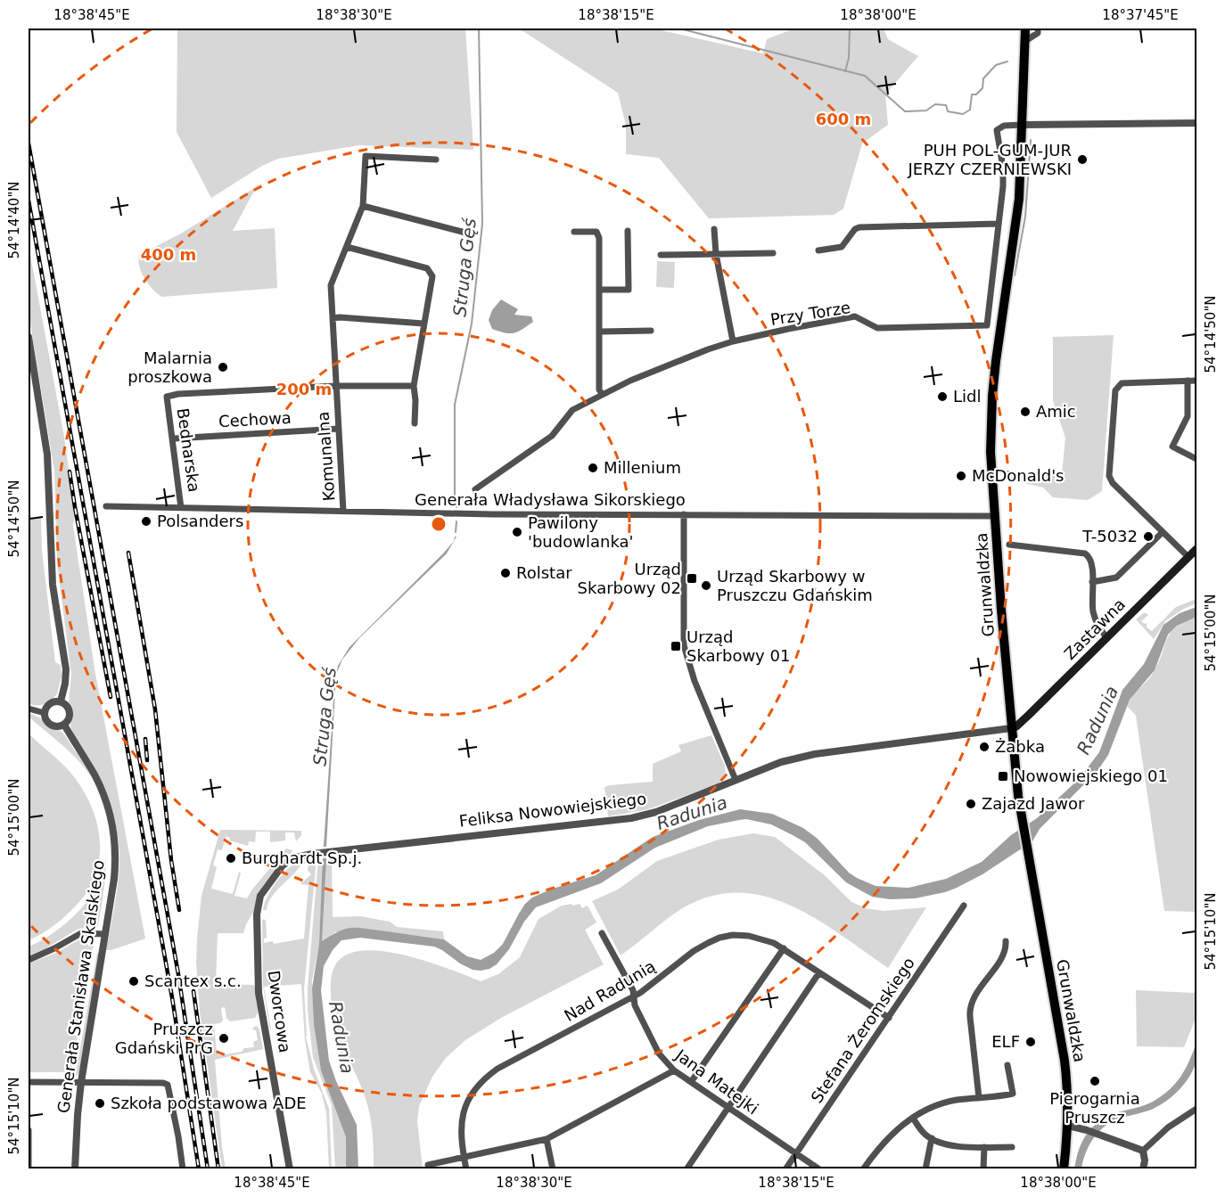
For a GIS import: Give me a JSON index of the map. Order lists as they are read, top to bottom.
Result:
{
  "streets": {
    "main road": ["Grunwaldzka", "Zastawna"],
    "street": [
      "Przy Torze",
      "Cechowa",
      "Bednarska",
      "Komunalna",
      "Generała Władysława Sikorskiego",
      "Feliksa Nowowiejskiego",
      "Generała Stanisława Skalskiego",
      "Nad Radunią",
      "Dworcowa",
      "Stefana Żeromskiego",
      "Jana Matejki"
    ]
  },
  "crossings": [
    ["Cechowa", "Bednarska"],
    ["Cechowa", "Komunalna"],
    ["Bednarska", "Komunalna"],
    ["Bednarska", "Generała Władysława Sikorskiego"],
    ["Komunalna", "Generała Władysława Sikorskiego"],
    ["Generała Władysława Sikorskiego", "Grunwaldzka"],
    ["Grunwaldzka", "Zastawna"],
    ["Grunwaldzka", "Feliksa Nowowiejskiego"],
    ["Zastawna", "Feliksa Nowowiejskiego"],
    ["Feliksa Nowowiejskiego", "Dworcowa"],
    ["Nad Radunią", "Stefana Żeromskiego"],
    ["Nad Radunią", "Jana Matejki"],
    ["Stefana Żeromskiego", "Jana Matejki"]
  ],
  "water": ["Struga Gęś", "Radunia"],
  "places": {
    "other": [
      "PUH POL-GUM-JUR JERZY CZERNIEWSKI",
      "Malarnia proszkowa",
      "Lidl",
      "Amic",
      "Millenium",
      "McDonald's",
      "Polsanders",
      "Pawilony 'budowlanka'",
      "T-5032",
      "Rolstar",
      "Urząd Skarbowy w Pruszczu Gdańskim",
      "Żabka",
      "Zajazd Jawor",
      "Burghardt Sp.j.",
      "Scantex s.c.",
      "Pruszcz Gdański PrG",
      "ELF",
      "Pierogarnia Pruszcz",
      "Szkoła podstawowa ADE"
    ],
    "transit": ["Urząd Skarbowy 02", "Urząd Skarbowy 01", "Nowowiejskiego 01"]
  },
  "coordinates": [
    "18°38'45\"E",
    "18°38'30\"E",
    "18°38'15\"E",
    "18°38'00\"E",
    "18°37'45\"E",
    "54°14'40\"N",
    "54°14'50\"N",
    "54°15'00\"N",
    "54°15'10\"N"
  ],
  "rings": ["600 m", "400 m", "200 m"]
}
